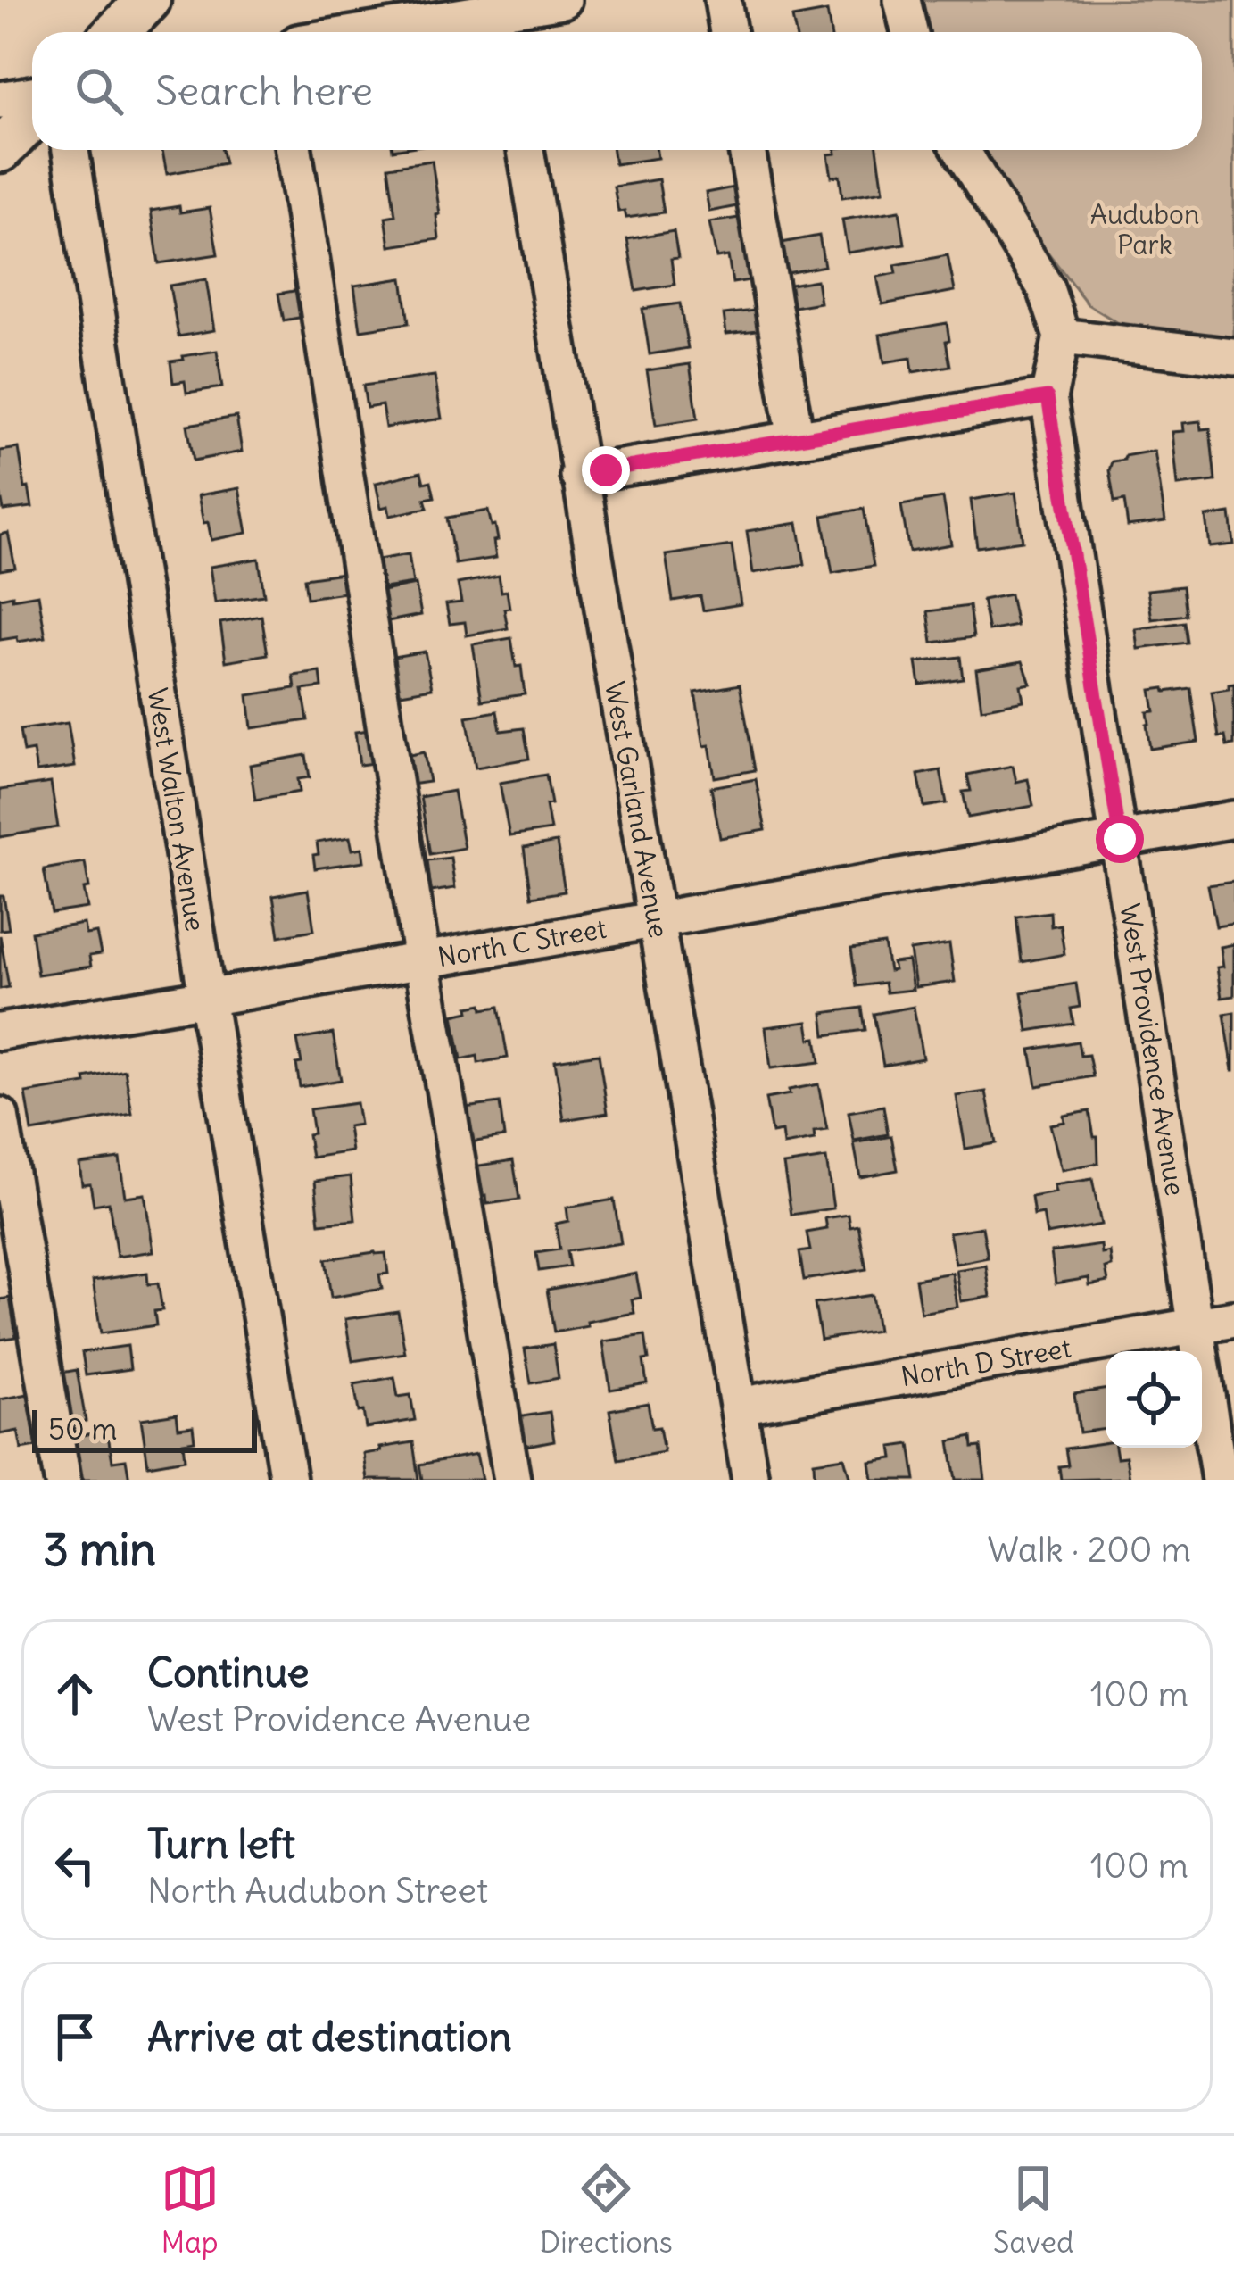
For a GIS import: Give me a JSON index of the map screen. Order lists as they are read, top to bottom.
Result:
{
  "streets": {
    "street": [
      "West Walton Avenue",
      "West Garland Avenue",
      "North C Street",
      "West Providence Avenue",
      "North D Street"
    ]
  },
  "crossings": [
    ["West Walton Avenue", "North C Street"],
    ["West Garland Avenue", "North C Street"],
    ["West Garland Avenue", "North D Street"],
    ["North C Street", "West Providence Avenue"],
    ["West Providence Avenue", "North D Street"]
  ],
  "parks": ["Audubon Park"],
  "scale_bar": "50 m",
  "page": {
    "search": "Search here",
    "scale": "50 m",
    "heading": ["3 min", "Walk · 200 m"],
    "list": [
      ["Continue", "West Providence Avenue", "100 m"],
      ["Turn left", "North Audubon Street", "100 m"],
      "Arrive at destination"
    ],
    "nav": ["Map", "Directions", "Saved"]
  }
}
